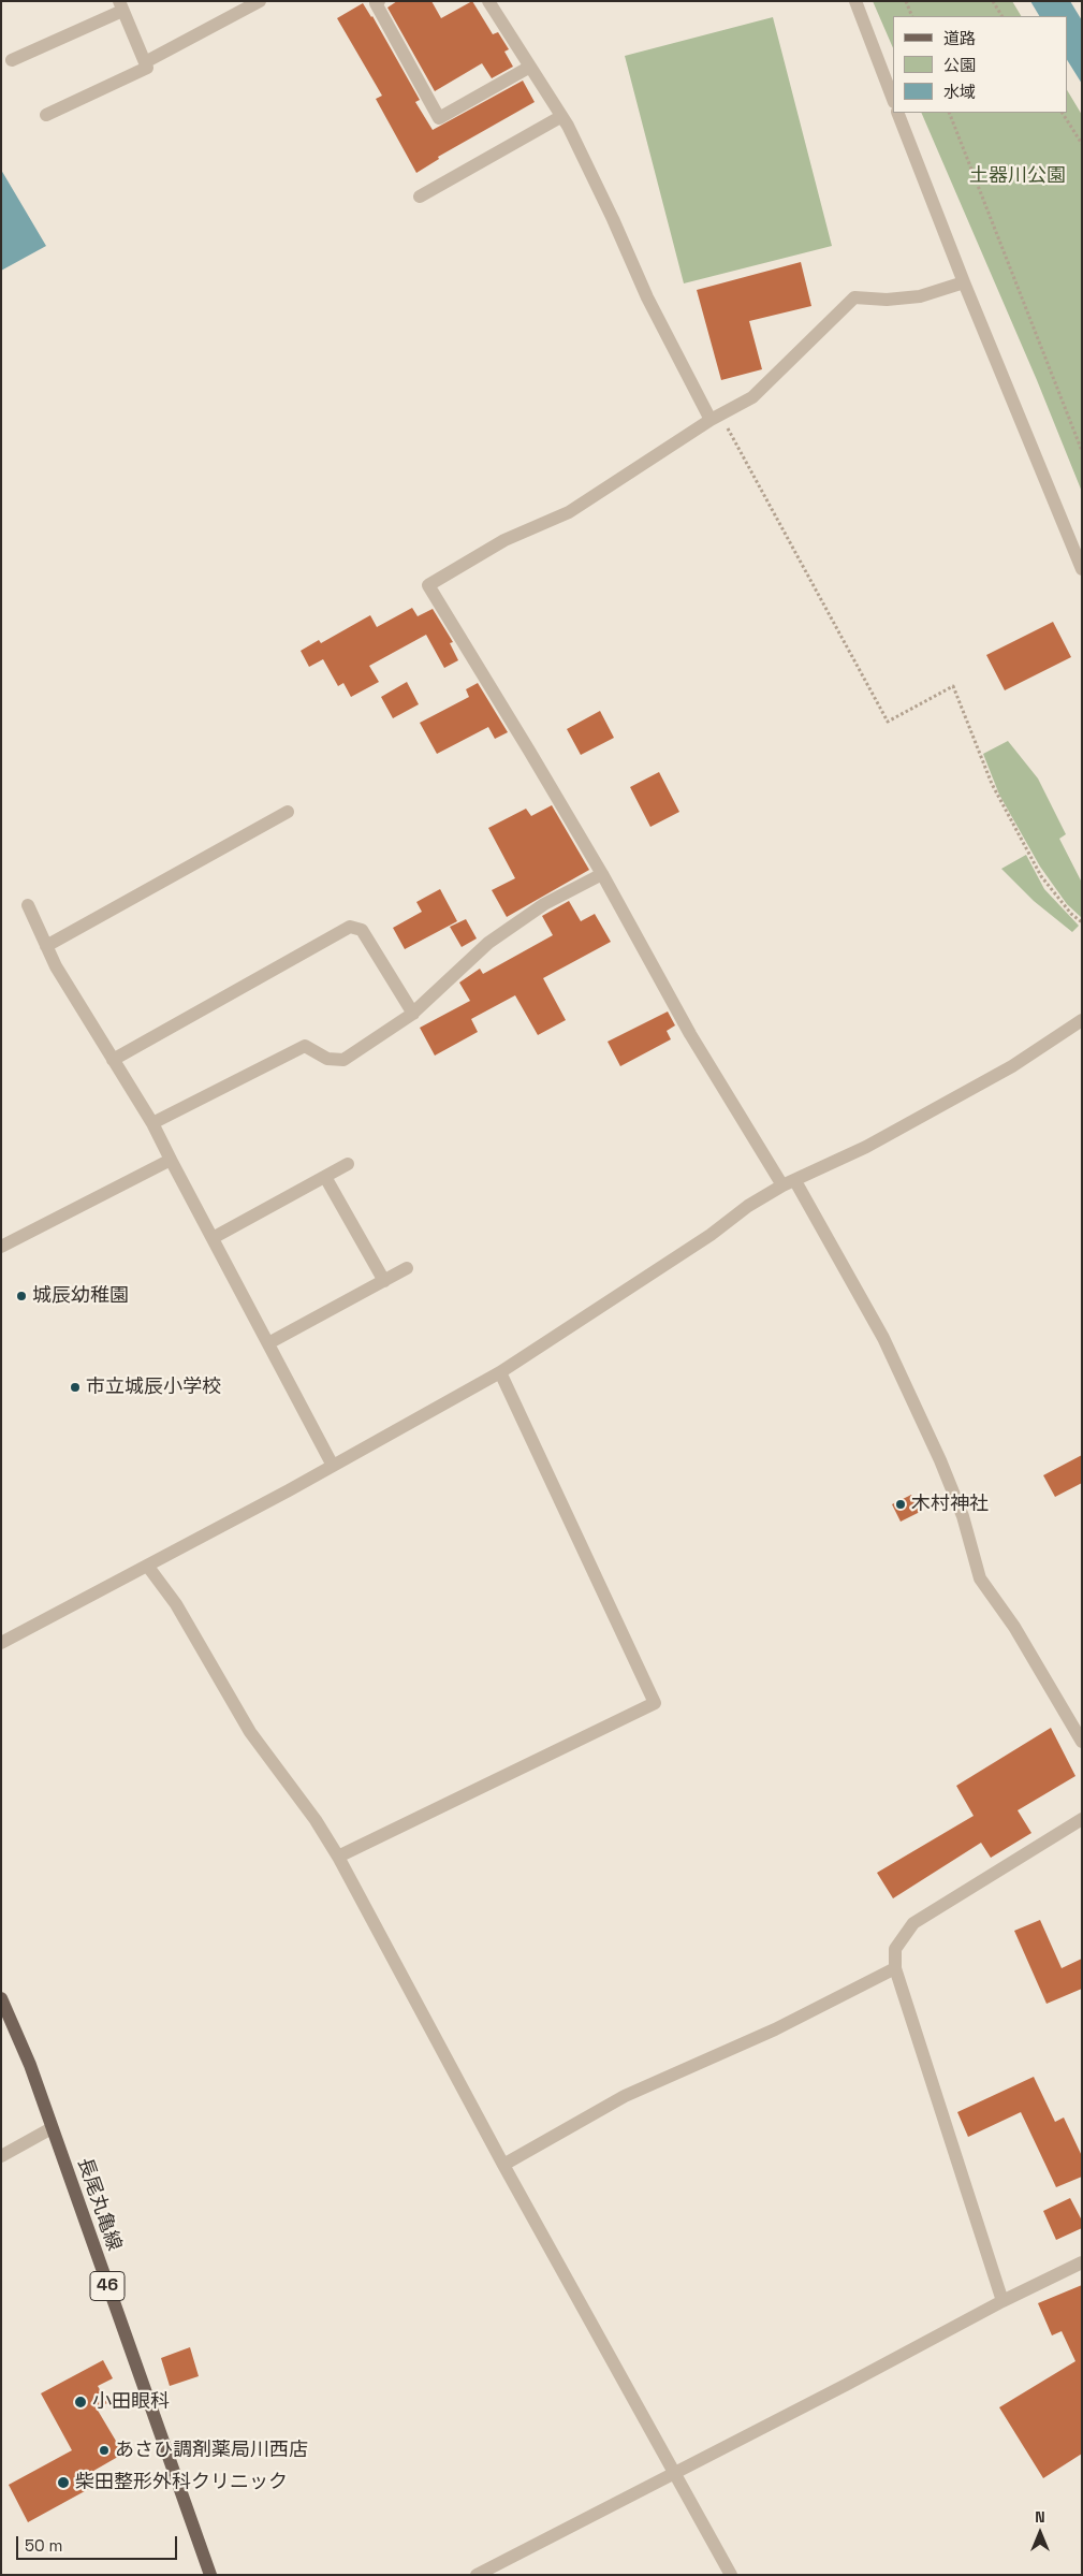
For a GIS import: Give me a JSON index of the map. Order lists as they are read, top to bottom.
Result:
{
  "streets": {
    "main road": ["長尾丸亀線", "46"]
  },
  "parks": ["土器川公園"],
  "places": [
    "城辰幼稚園",
    "市立城辰小学校",
    "木村神社",
    "小田眼科",
    "あさひ調剤薬局川西店",
    "柴田整形外科クリニック"
  ],
  "legend": ["道路", "公園", "水域"],
  "scale_bar": "50 m",
  "north": "top"
}
